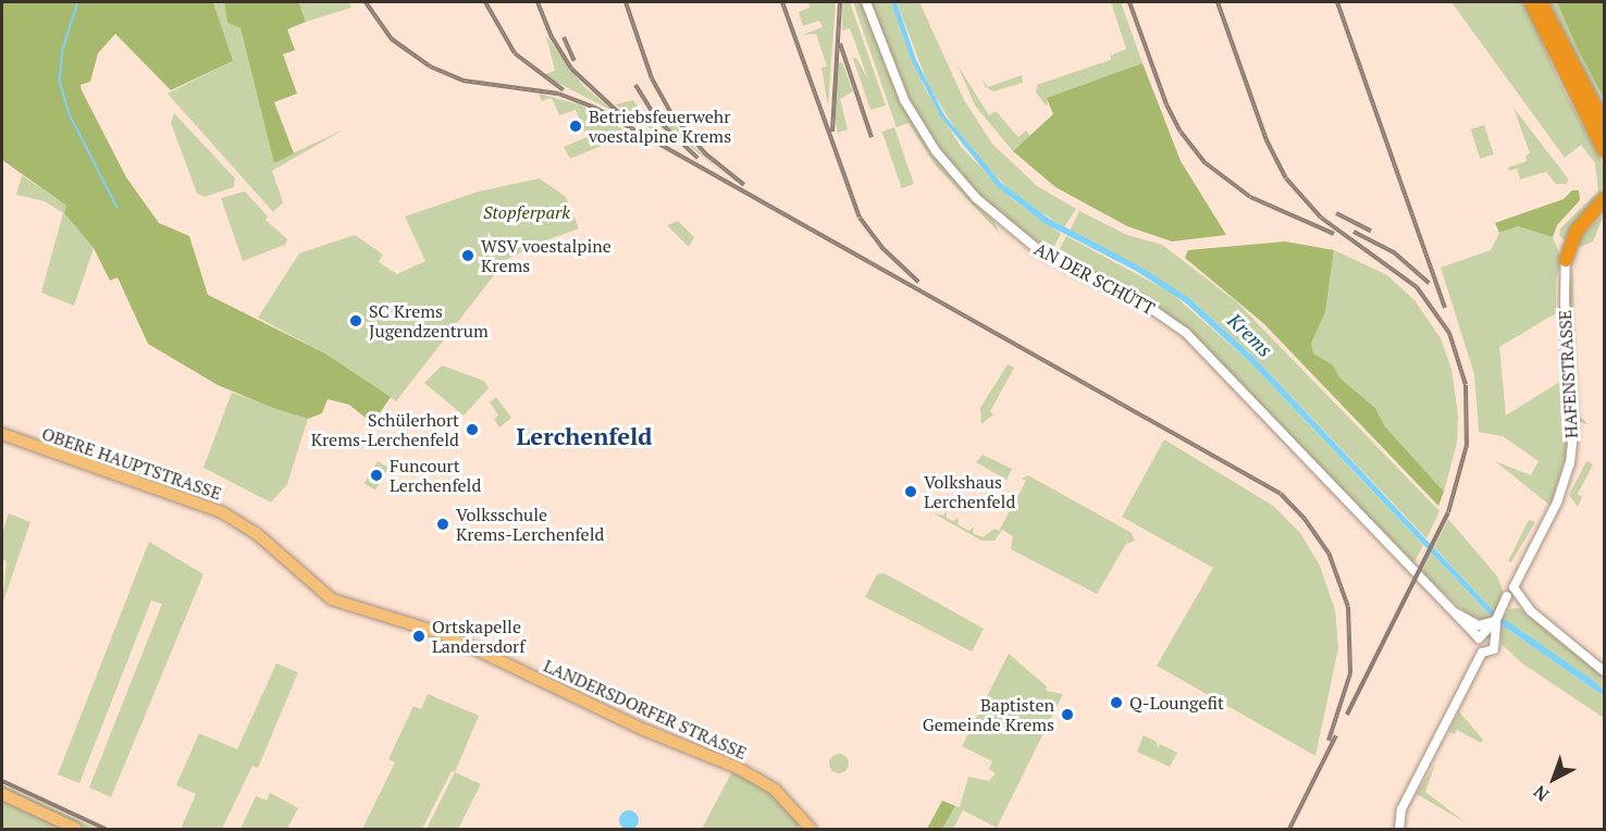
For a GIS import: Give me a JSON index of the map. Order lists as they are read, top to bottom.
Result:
{
  "streets": {
    "main road": ["OBERE HAUPTSTRASSE", "LANDERSDORFER STRASSE"],
    "street": ["AN DER SCHÜTT", "HAFENSTRASSE"]
  },
  "crossings": [
    ["AN DER SCHÜTT", "HAFENSTRASSE"],
    ["OBERE HAUPTSTRASSE", "LANDERSDORFER STRASSE"]
  ],
  "districts": ["Lerchenfeld"],
  "water": ["Krems"],
  "parks": ["Stopferpark"],
  "places": [
    "Betriebsfeuerwehr voestalpine Krems",
    "WSV voestalpine Krems",
    "SC Krems Jugendzentrum",
    "Schülerhort Krems-Lerchenfeld",
    "Funcourt Lerchenfeld",
    "Volkshaus Lerchenfeld",
    "Volksschule Krems-Lerchenfeld",
    "Ortskapelle Landersdorf",
    "Q-Loungefit",
    "Baptisten Gemeinde Krems"
  ],
  "north": "bottom left"
}
